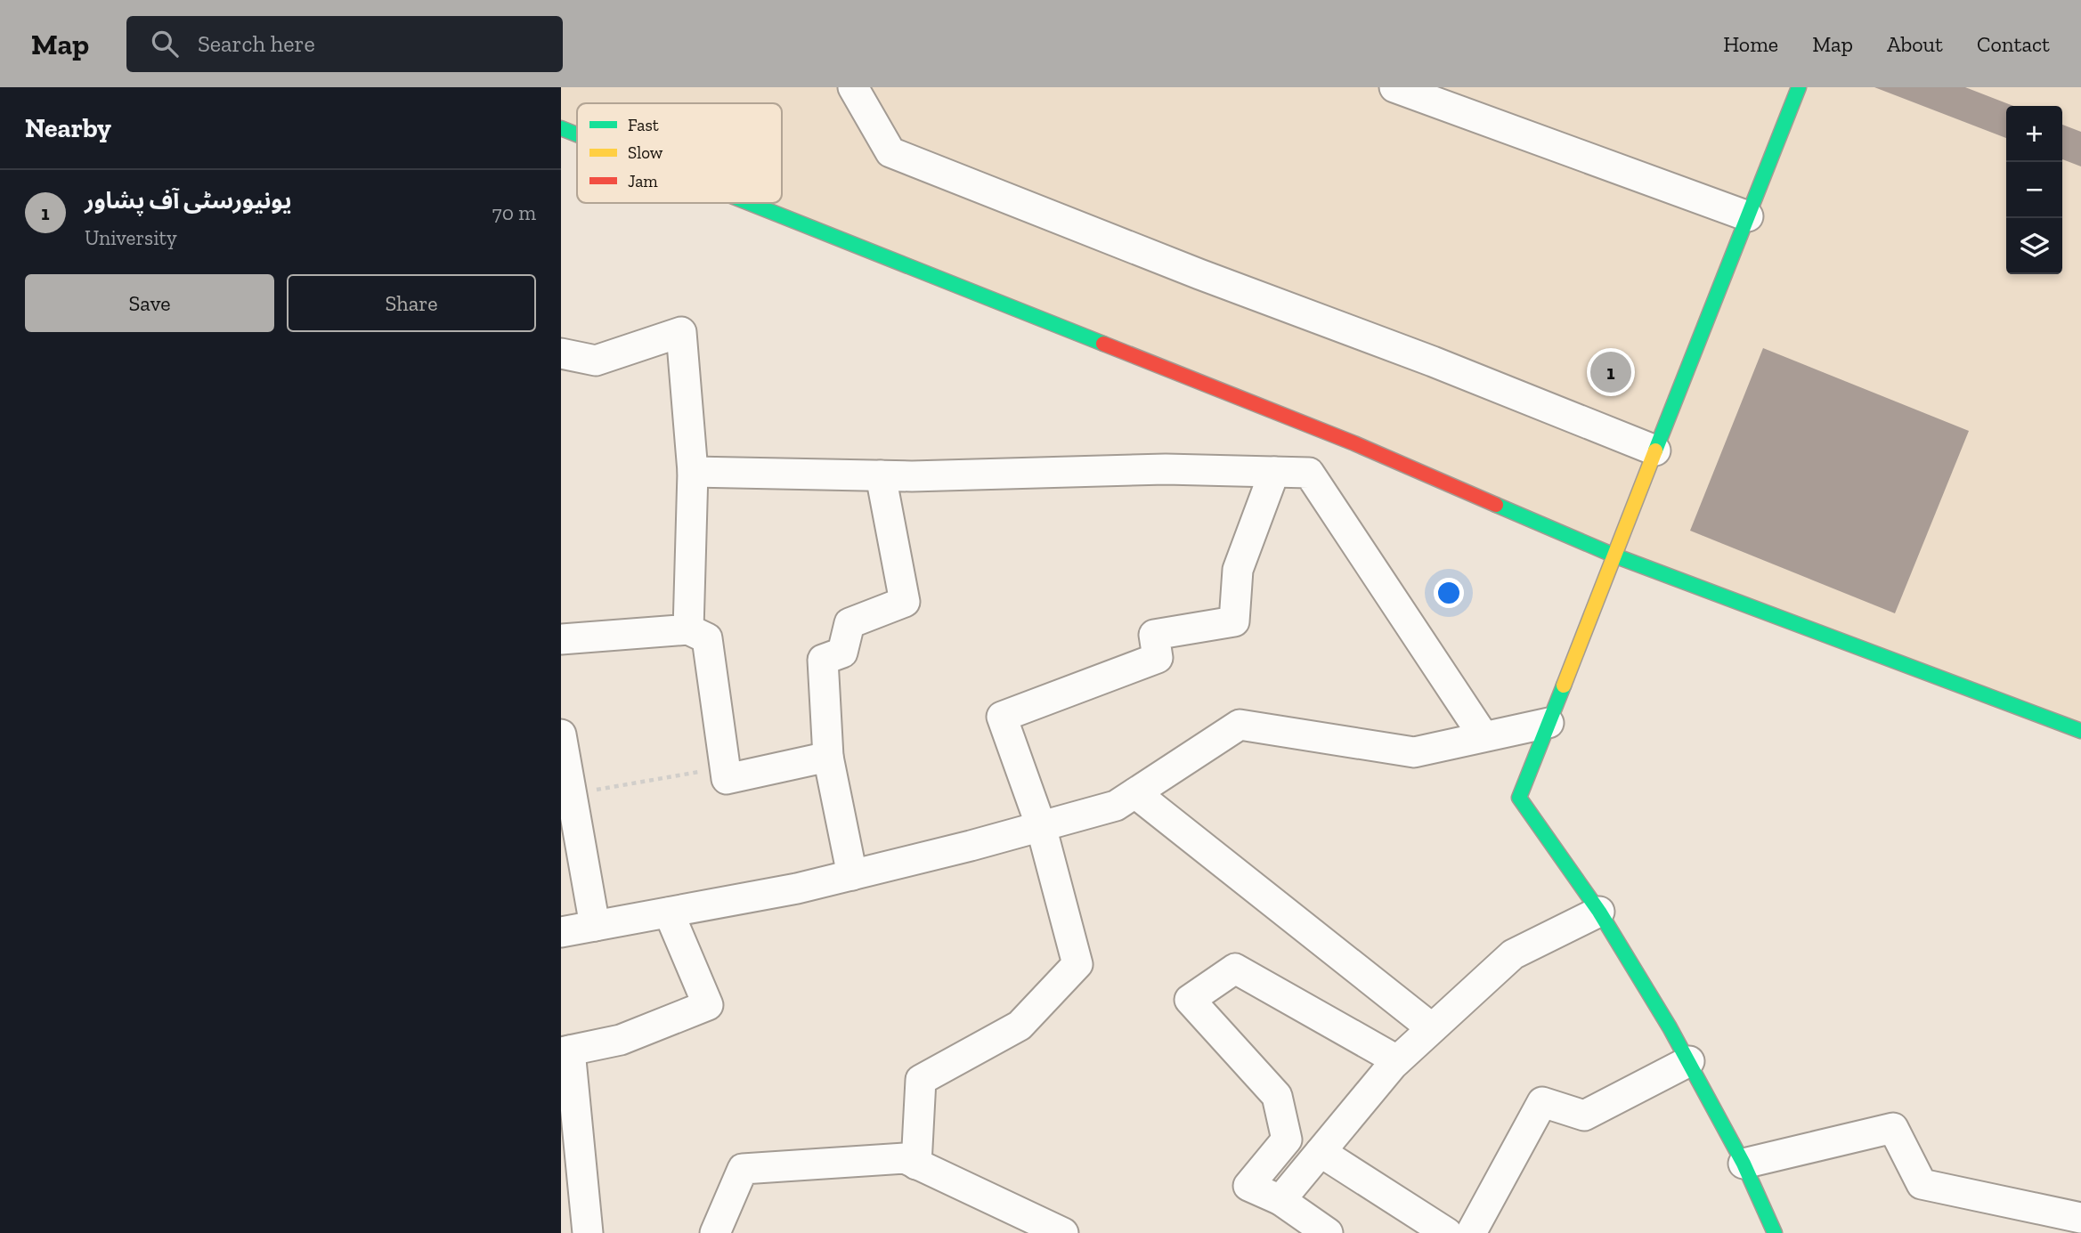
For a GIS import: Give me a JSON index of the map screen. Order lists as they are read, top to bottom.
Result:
{
  "legend": ["Fast", "Slow", "Jam"],
  "page": {
    "header": "Map",
    "search": "Search here",
    "nav": [
      "Home",
      "Map",
      "About",
      "Contact"
    ],
    "heading": "Nearby",
    "map_buttons": ["+", "−"],
    "list": [
      {
        "mark": "1",
        "name": "یونیورسٹی آف پشاور",
        "note": "University",
        "value": "70 m"
      }
    ],
    "buttons": ["Save", "Share"],
    "pins": "1"
  }
}
